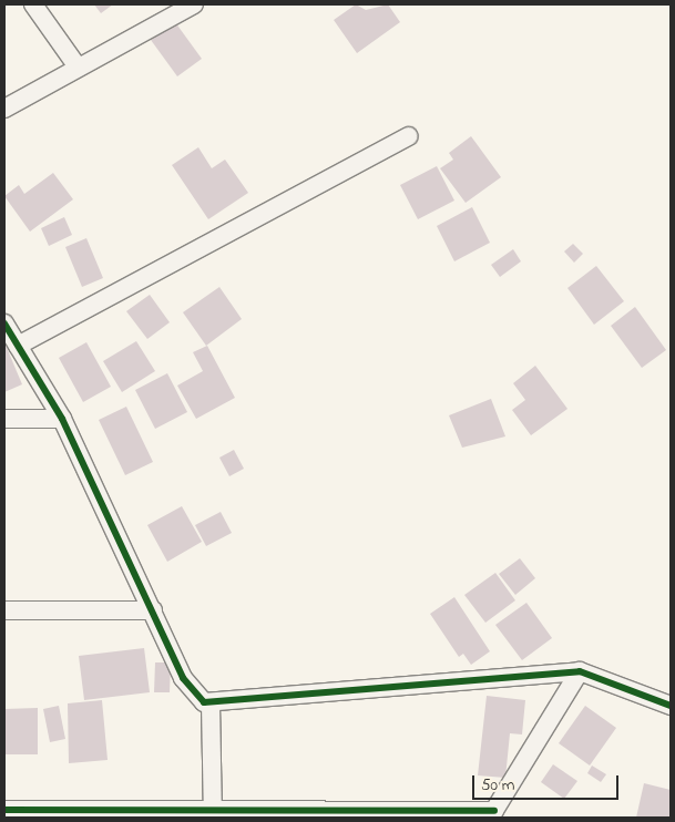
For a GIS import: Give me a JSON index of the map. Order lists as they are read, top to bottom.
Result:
{
  "scale_bar": "50 m"
}
